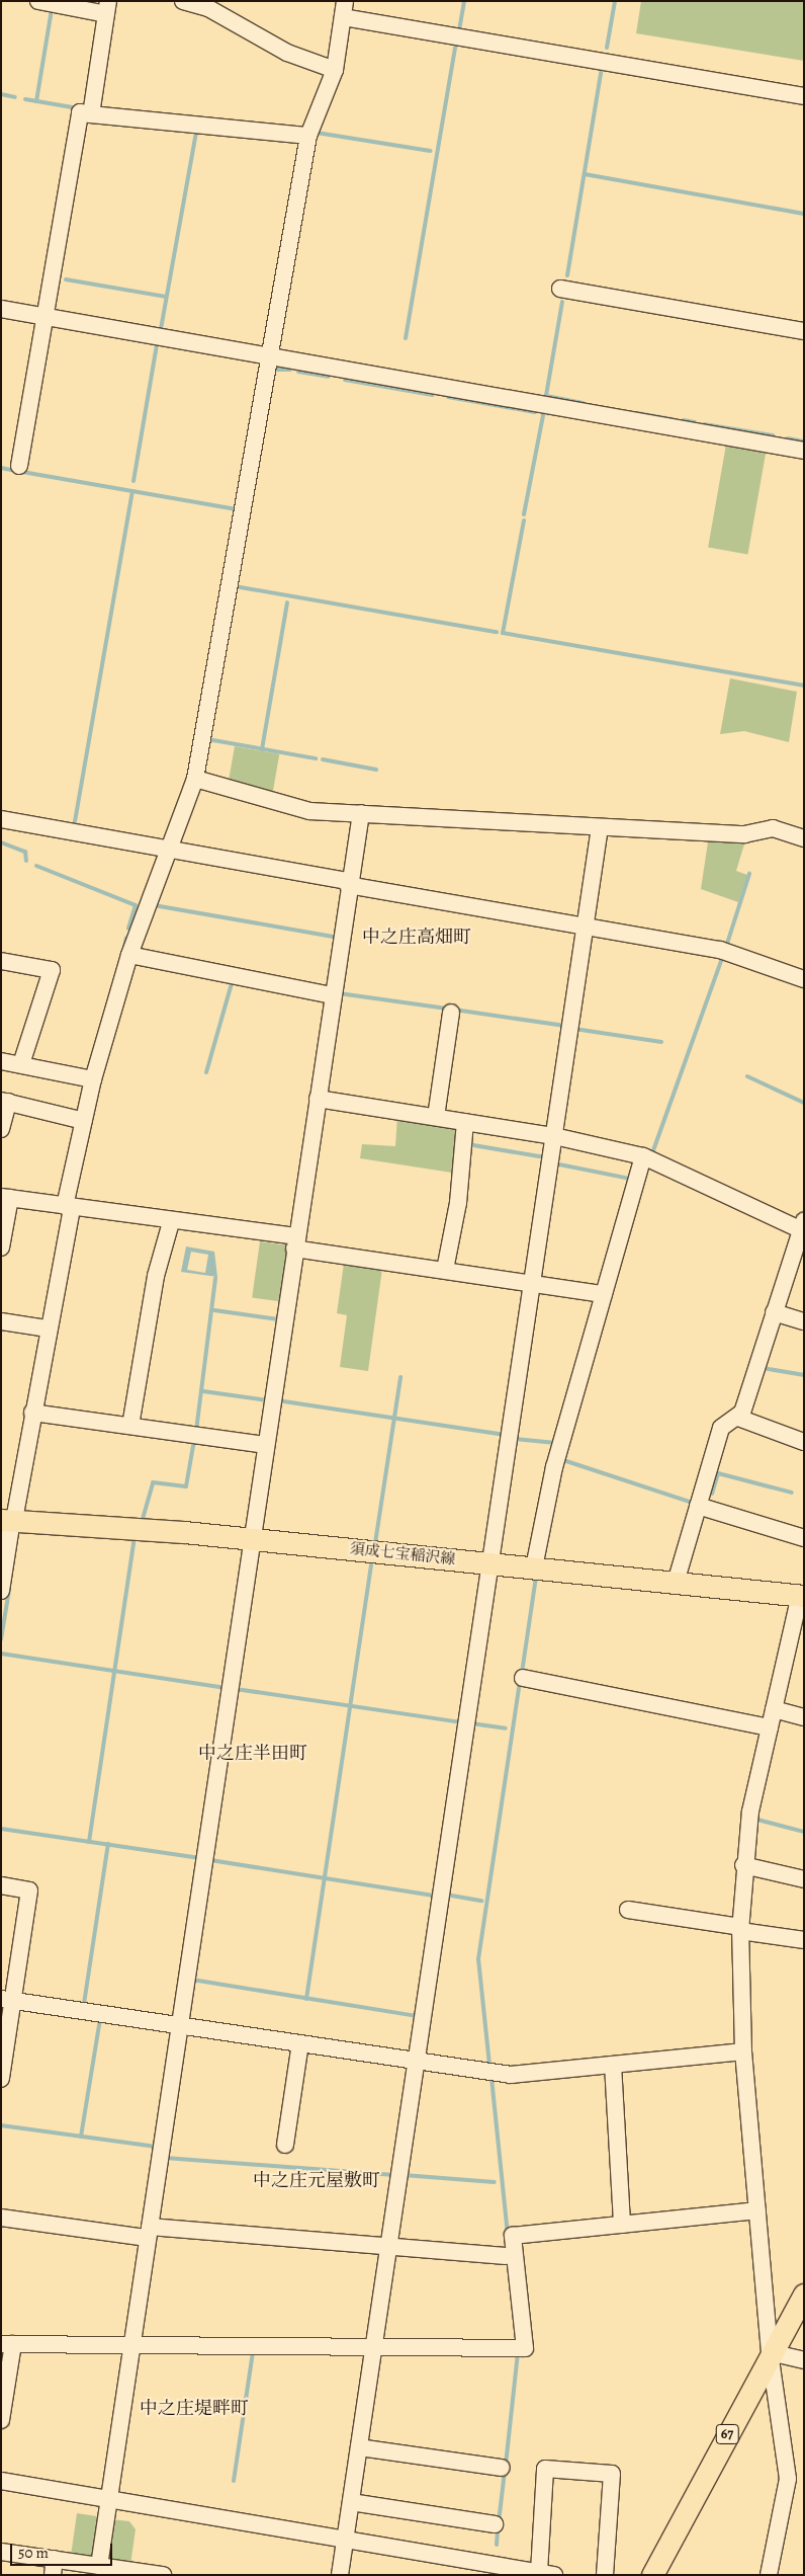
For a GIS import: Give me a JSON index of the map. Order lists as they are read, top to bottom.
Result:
{
  "streets": {
    "main road": ["須成七宝稲沢線", "67"]
  },
  "districts": [
    "中之庄高畑町",
    "中之庄半田町",
    "中之庄元屋敷町",
    "中之庄堤畔町"
  ],
  "scale_bar": "50 m"
}
